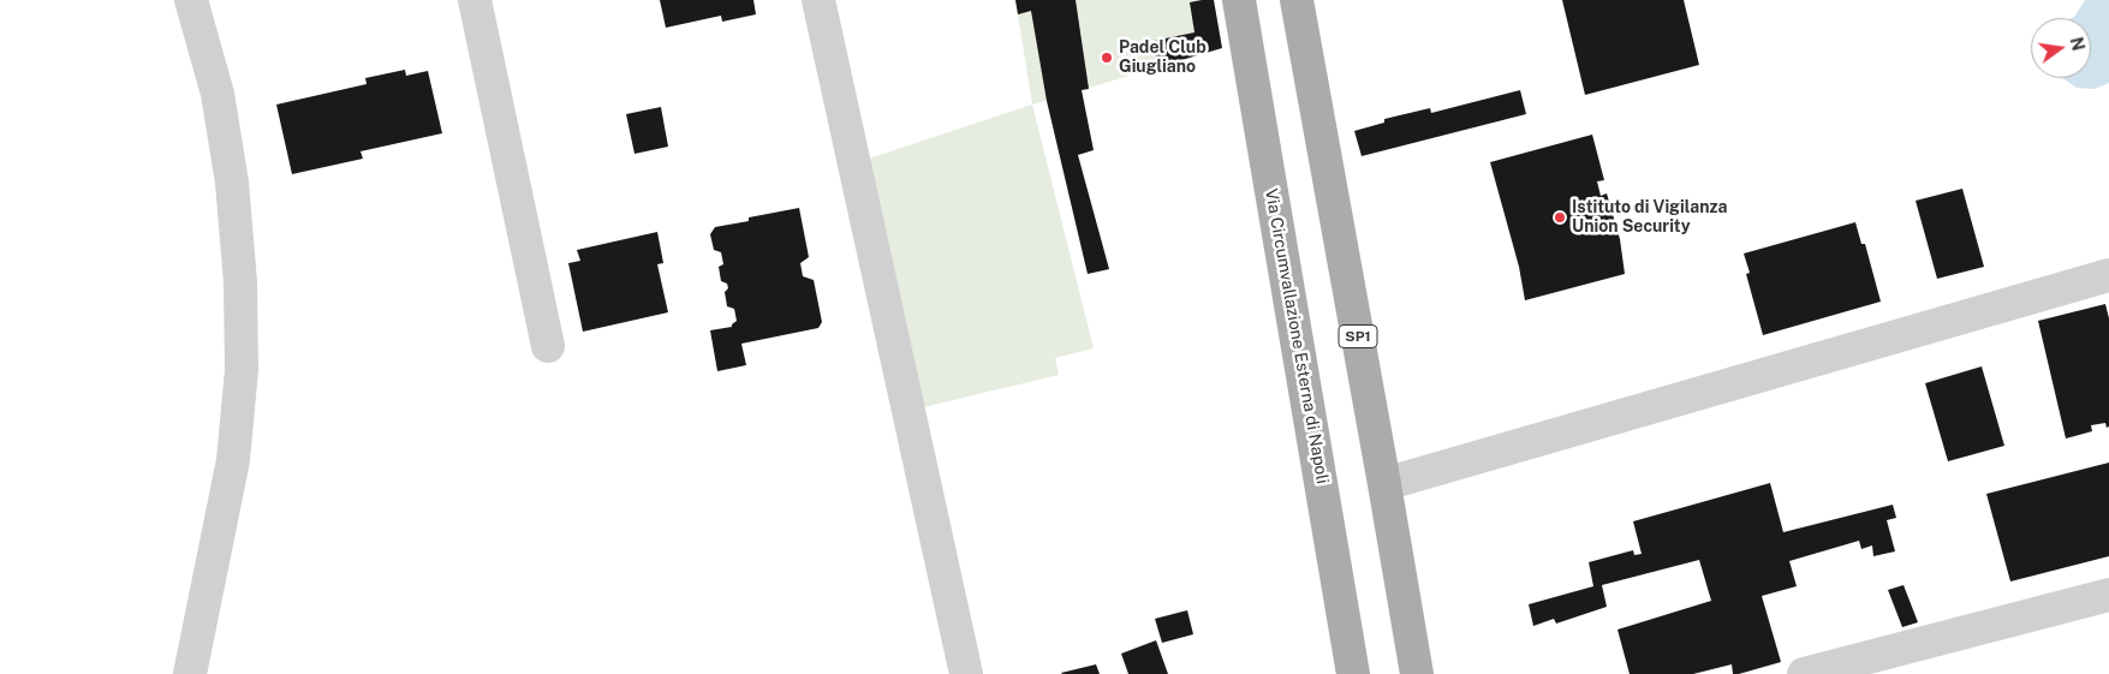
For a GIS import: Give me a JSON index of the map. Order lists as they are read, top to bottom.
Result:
{
  "streets": {
    "main road": ["Via Circumvallazione Esterna di Napoli", "SP1"]
  },
  "places": ["Padel Club Giugliano", "Istituto di Vigilanza Union Security"],
  "north": "right"
}
